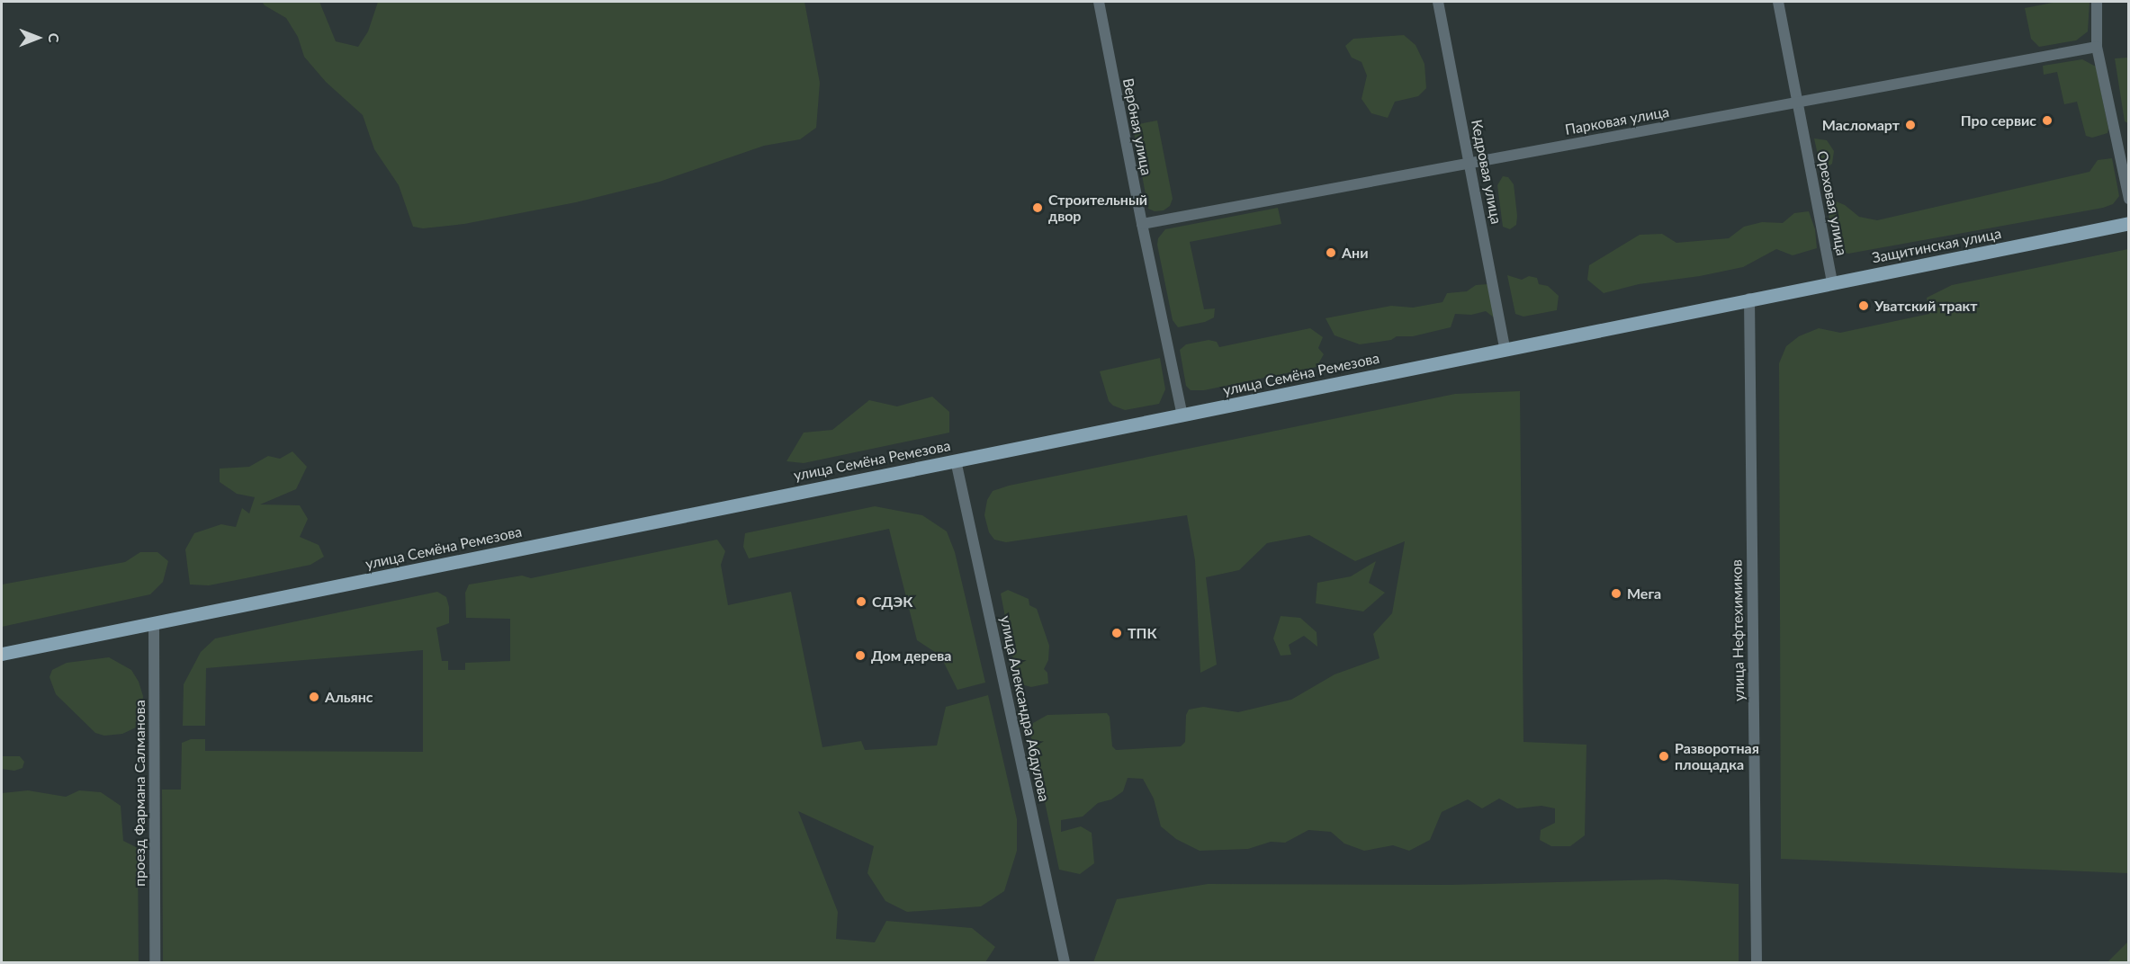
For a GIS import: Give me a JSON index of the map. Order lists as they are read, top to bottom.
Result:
{
  "streets": {
    "main road": ["Защитинская улица", "улица Семёна Ремезова"],
    "street": [
      "Парковая улица",
      "Вербная улица",
      "Кедровая улица",
      "Ореховая улица",
      "улица Нефтехимиков",
      "улица Александра Абдулова",
      "проезд Фармана Салманова"
    ]
  },
  "crossings": [
    ["Парковая улица", "Вербная улица"],
    ["Парковая улица", "Кедровая улица"],
    ["Парковая улица", "Ореховая улица"],
    ["Вербная улица", "улица Семёна Ремезова"],
    ["Кедровая улица", "улица Семёна Ремезова"],
    ["Ореховая улица", "Защитинская улица"],
    ["Защитинская улица", "улица Семёна Ремезова"],
    ["Защитинская улица", "улица Нефтехимиков"],
    ["улица Семёна Ремезова", "улица Нефтехимиков"],
    ["улица Семёна Ремезова", "улица Александра Абдулова"],
    ["улица Семёна Ремезова", "проезд Фармана Салманова"]
  ],
  "places": [
    "Про сервис",
    "Масломарт",
    "Строительный двор",
    "Ани",
    "Уватский тракт",
    "Мега",
    "СДЭК",
    "ТПК",
    "Дом дерева",
    "Альянс",
    "Разворотная площадка"
  ],
  "north": "right"
}
